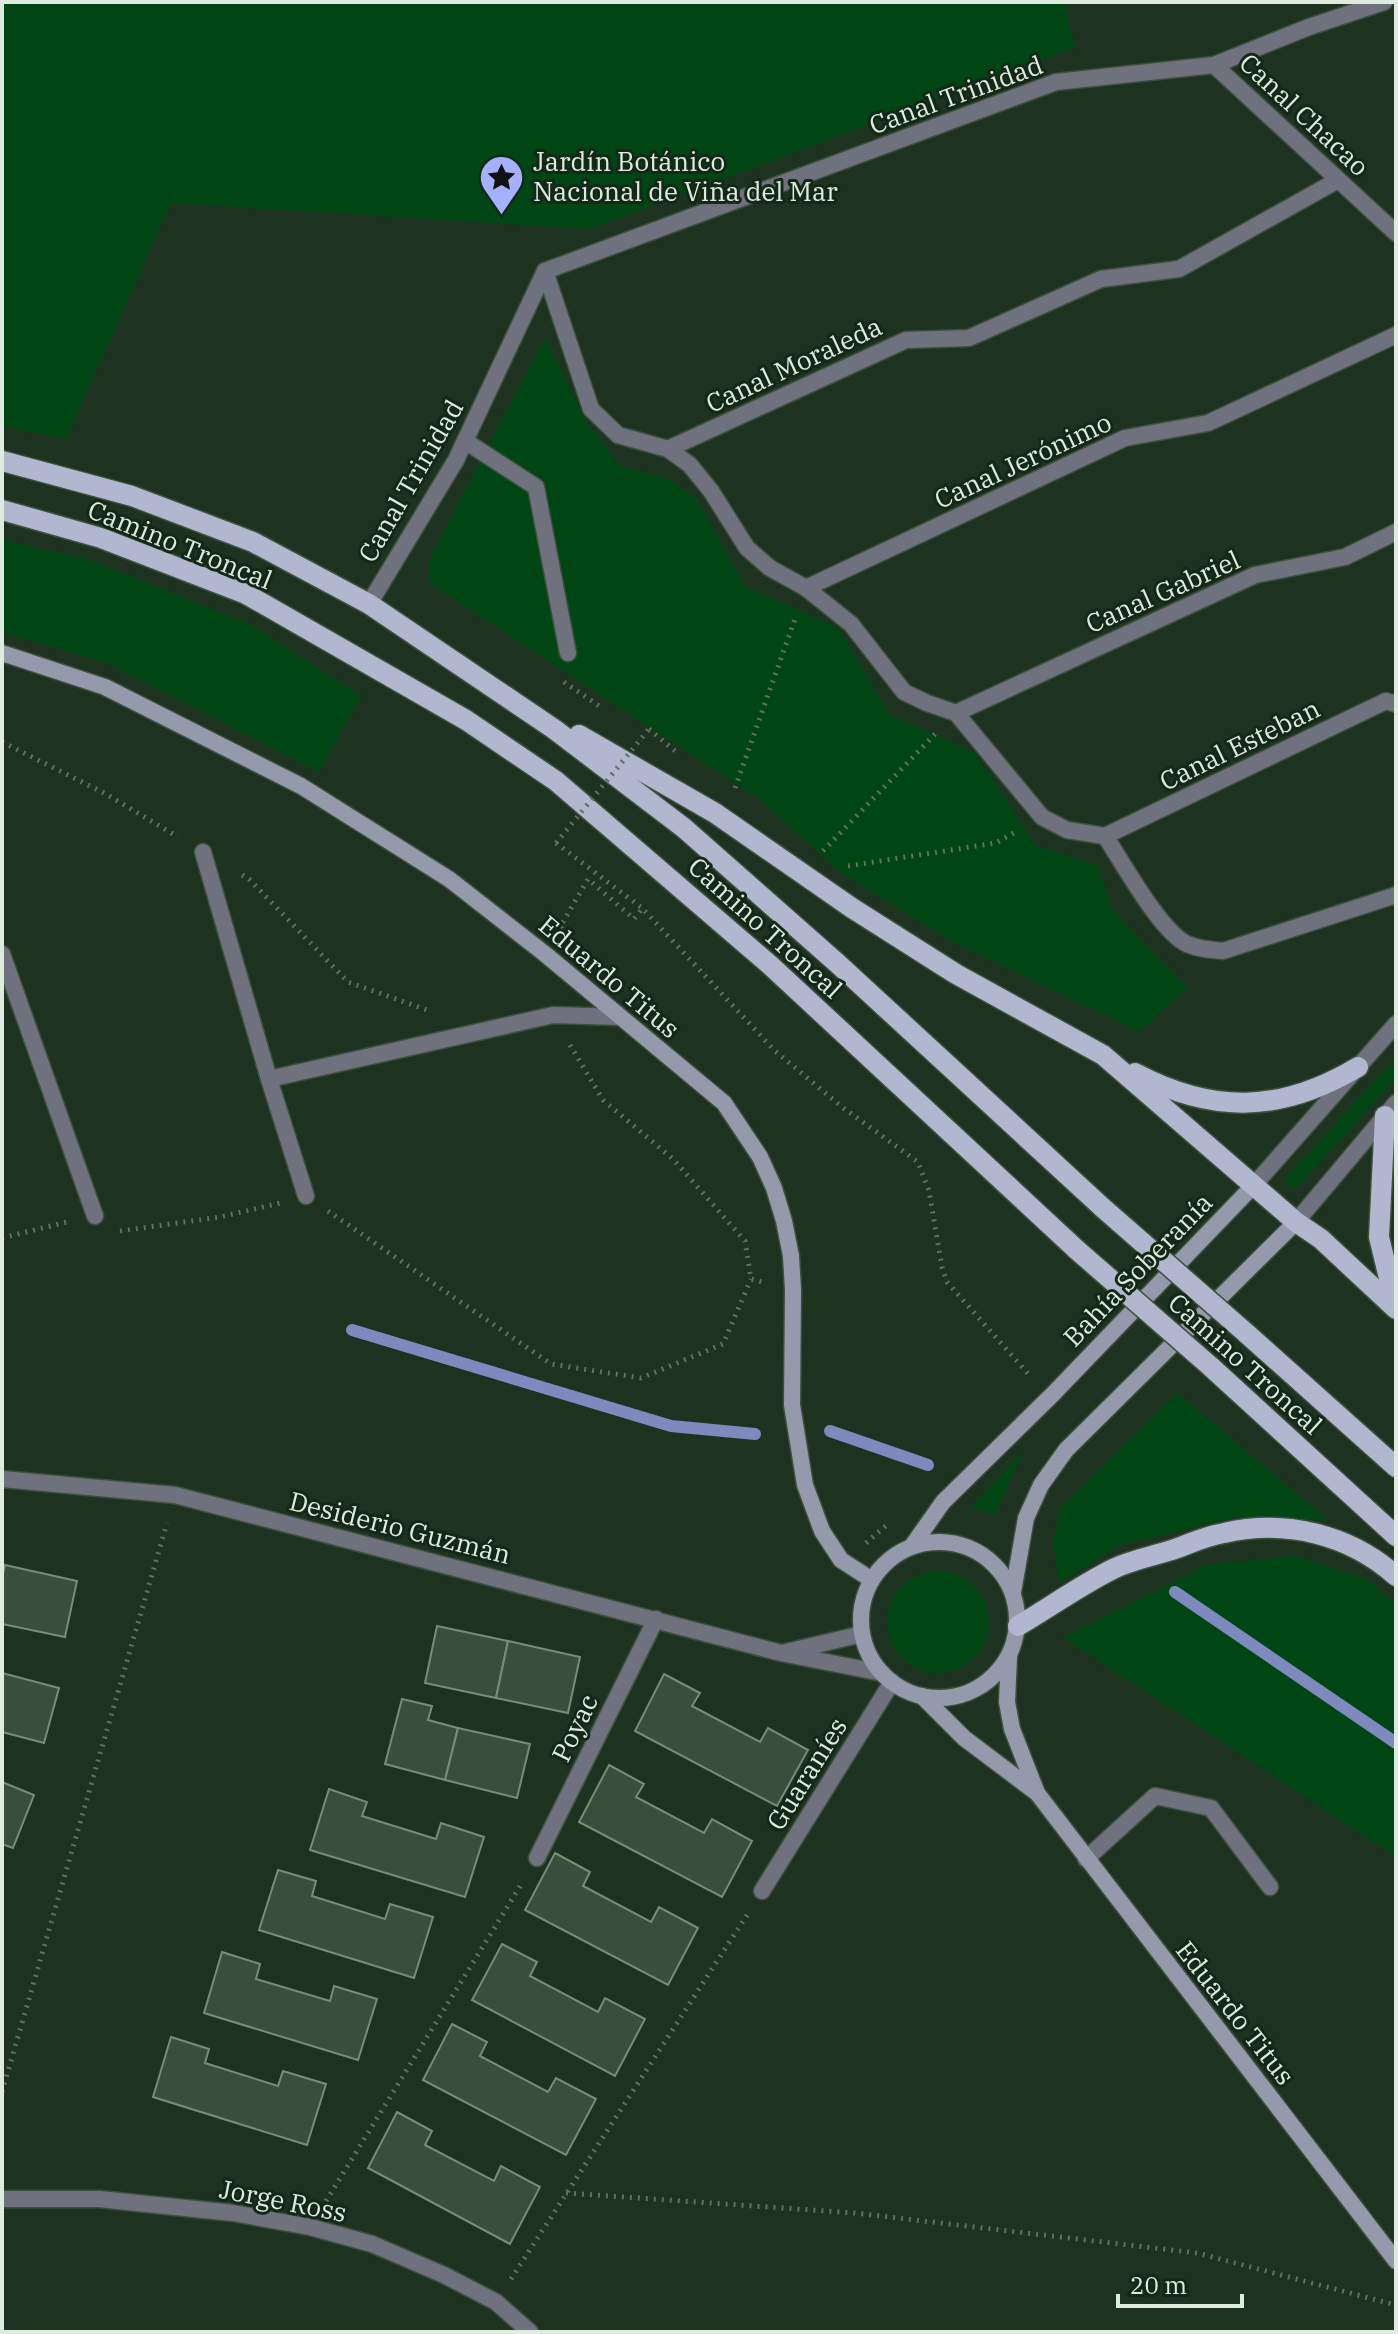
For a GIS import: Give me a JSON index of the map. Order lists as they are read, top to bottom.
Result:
{
  "streets": {
    "main road": ["Camino Troncal"],
    "street": [
      "Canal Trinidad",
      "Canal Chacao",
      "Canal Moraleda",
      "Canal Jerónimo",
      "Canal Gabriel",
      "Canal Esteban",
      "Eduardo Titus",
      "Bahía Soberanía",
      "Desiderio Guzmán",
      "Poyac",
      "Guaraníes",
      "Jorge Ross"
    ]
  },
  "crossings": [
    ["Canal Trinidad", "Canal Chacao"],
    ["Canal Trinidad", "Camino Troncal"],
    ["Canal Chacao", "Canal Moraleda"],
    ["Eduardo Titus", "Bahía Soberanía"],
    ["Eduardo Titus", "Desiderio Guzmán"],
    ["Eduardo Titus", "Guaraníes"],
    ["Bahía Soberanía", "Desiderio Guzmán"],
    ["Bahía Soberanía", "Guaraníes"],
    ["Desiderio Guzmán", "Poyac"],
    ["Desiderio Guzmán", "Guaraníes"]
  ],
  "places": {
    "place": ["Jardín Botánico Nacional de Viña del Mar"]
  },
  "scale_bar": "20 m"
}
